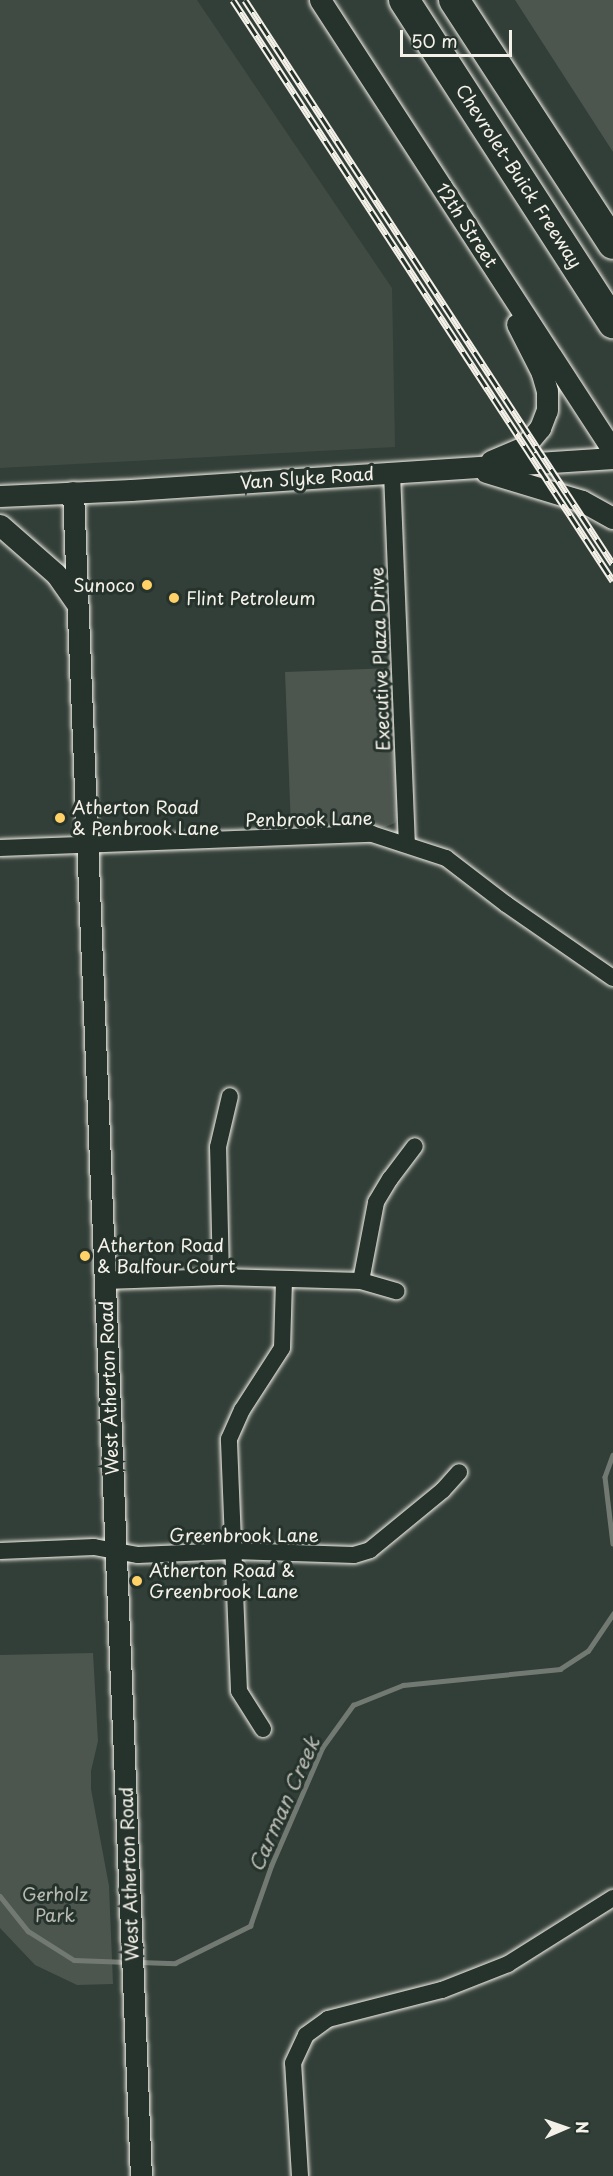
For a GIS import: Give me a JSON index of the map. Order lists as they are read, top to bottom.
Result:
{
  "streets": {
    "highway": ["Chevrolet-Buick Freeway"],
    "street": [
      "12th Street",
      "Van Slyke Road",
      "Executive Plaza Drive",
      "Penbrook Lane",
      "West Atherton Road",
      "Greenbrook Lane"
    ]
  },
  "crossings": [
    ["Van Slyke Road", "Executive Plaza Drive"],
    ["Van Slyke Road", "West Atherton Road"],
    ["Executive Plaza Drive", "Penbrook Lane"],
    ["Penbrook Lane", "West Atherton Road"],
    ["West Atherton Road", "Greenbrook Lane"]
  ],
  "water": ["Carman Creek"],
  "parks": ["Gerholz Park"],
  "places": [
    "Sunoco",
    "Flint Petroleum",
    "Atherton Road & Penbrook Lane",
    "Atherton Road & Balfour Court",
    "Atherton Road & Greenbrook Lane"
  ],
  "scale_bar": "50 m",
  "north": "right"
}
